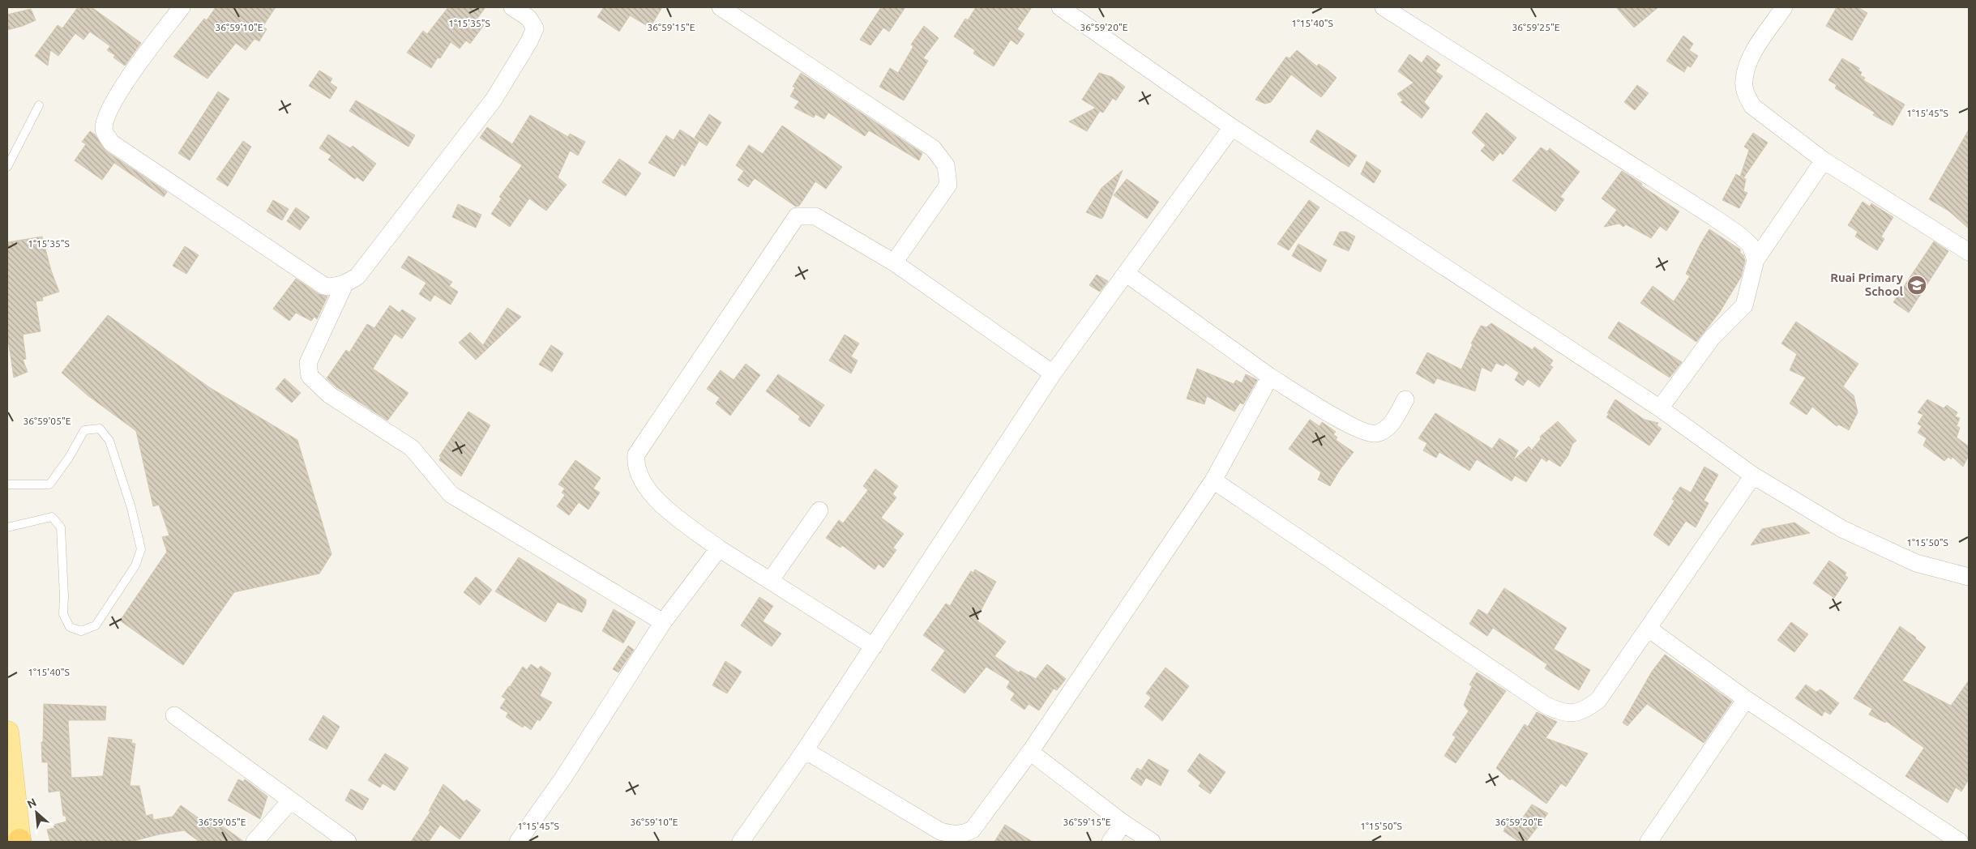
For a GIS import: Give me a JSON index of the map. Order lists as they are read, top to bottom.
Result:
{
  "places": {
    "school or university": ["Ruai Primary School"]
  },
  "north": "top left",
  "coordinates": [
    "1°15'35\"S",
    "1°15'40\"S",
    "36°59'10\"E",
    "36°59'15\"E",
    "36°59'20\"E",
    "36°59'25\"E",
    "1°15'45\"S",
    "36°59'05\"E",
    "1°15'50\"S"
  ]
}
